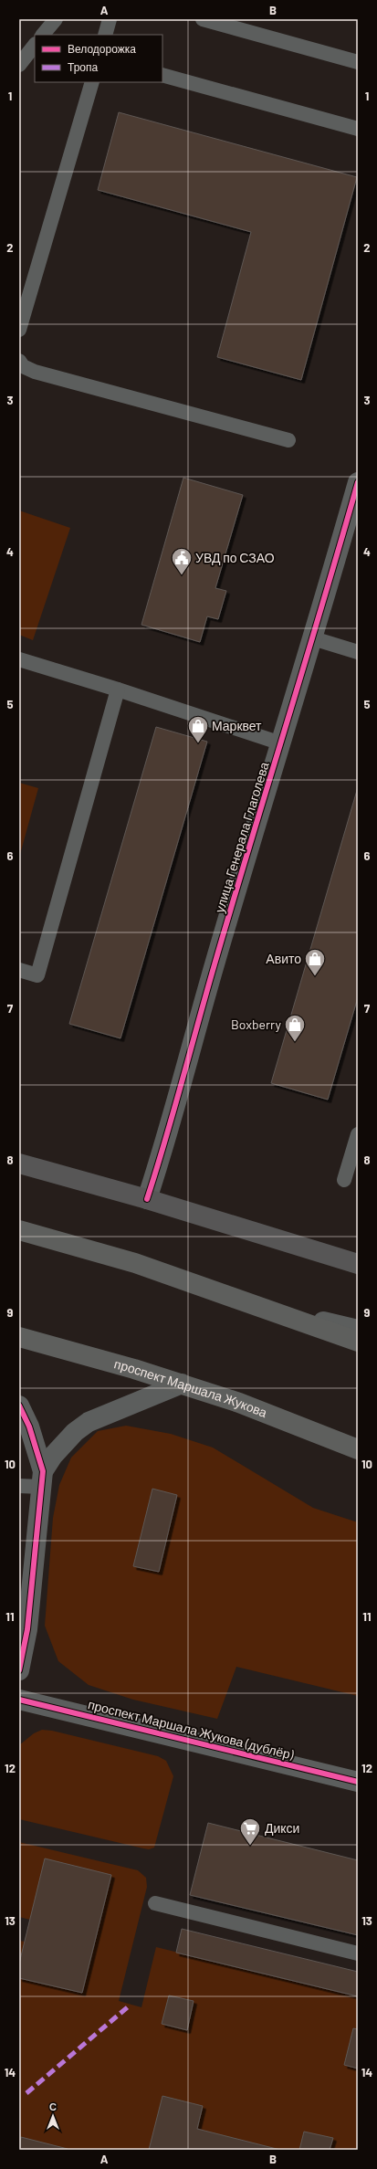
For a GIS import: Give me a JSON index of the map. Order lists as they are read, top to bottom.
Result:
{
  "streets": {
    "main road": ["проспект Маршала Жукова"],
    "street": ["улица Генерала Глаголева", "проспект Маршала Жукова (дублёр)"]
  },
  "places": {
    "public building": ["УВД по СЗАО"],
    "shop": ["Марквет", "Авито", "Boxberry"],
    "supermarket": ["Дикси"]
  },
  "legend": ["Велодорожка", "Тропа"],
  "north": "top",
  "grid": {
    "columns": ["A", "B"],
    "rows": [
      "1",
      "2",
      "3",
      "4",
      "5",
      "6",
      "7",
      "8",
      "9",
      "10",
      "11",
      "12",
      "13",
      "14"
    ]
  }
}
